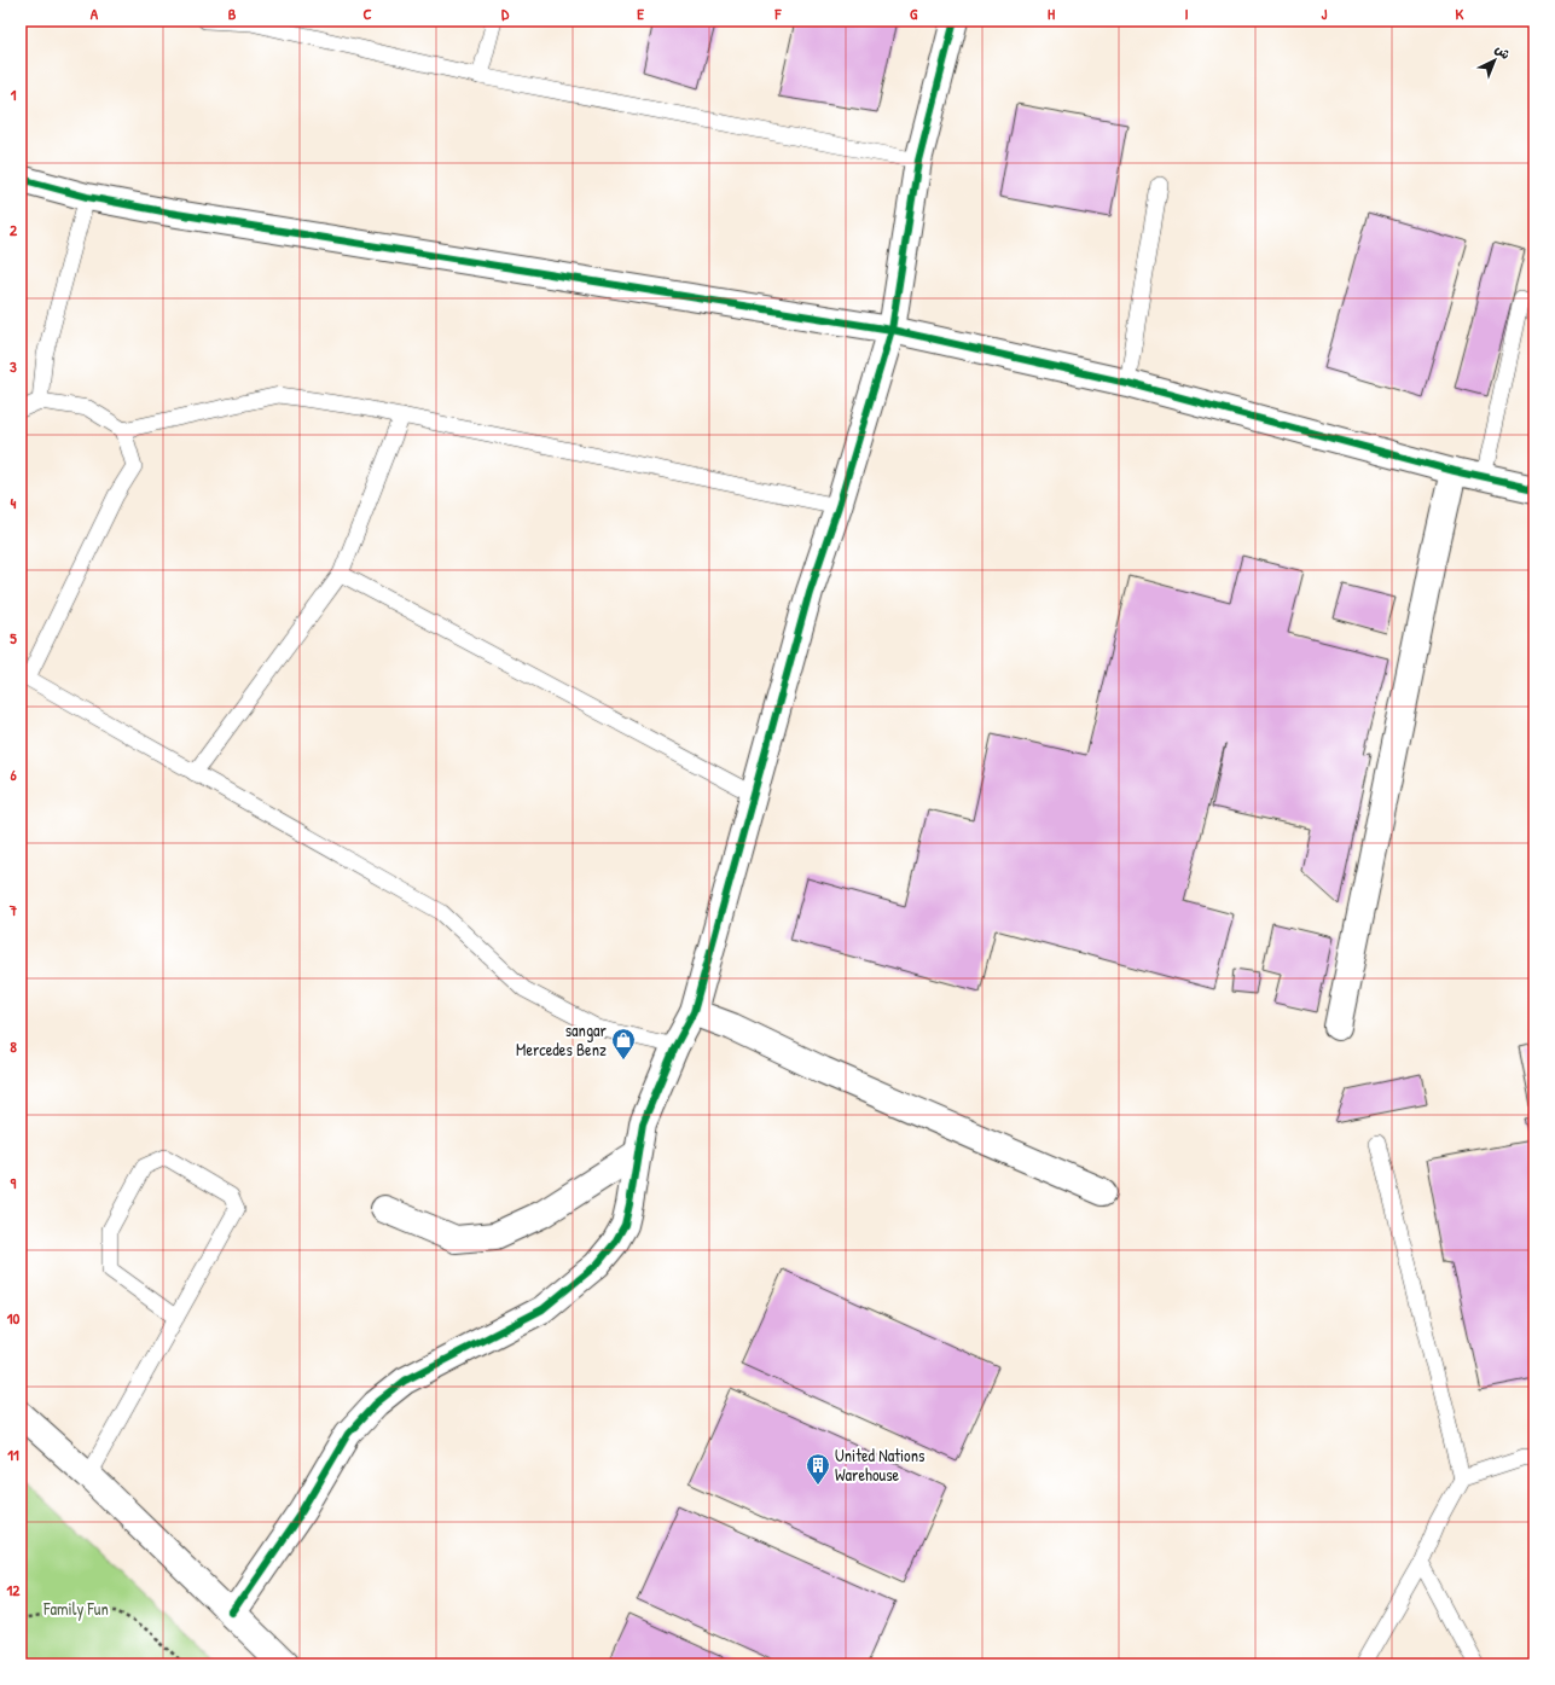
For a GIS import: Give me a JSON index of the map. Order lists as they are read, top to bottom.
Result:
{
  "parks": ["Family Fun"],
  "places": {
    "shop": ["sangar Mercedes Benz"],
    "building": ["United Nations Warehouse"]
  },
  "north": "top right",
  "grid": {
    "columns": [
      "A",
      "B",
      "C",
      "D",
      "E",
      "F",
      "G",
      "H",
      "I",
      "J",
      "K"
    ],
    "rows": [
      "1",
      "2",
      "3",
      "4",
      "5",
      "6",
      "7",
      "8",
      "9",
      "10",
      "11",
      "12"
    ]
  }
}
